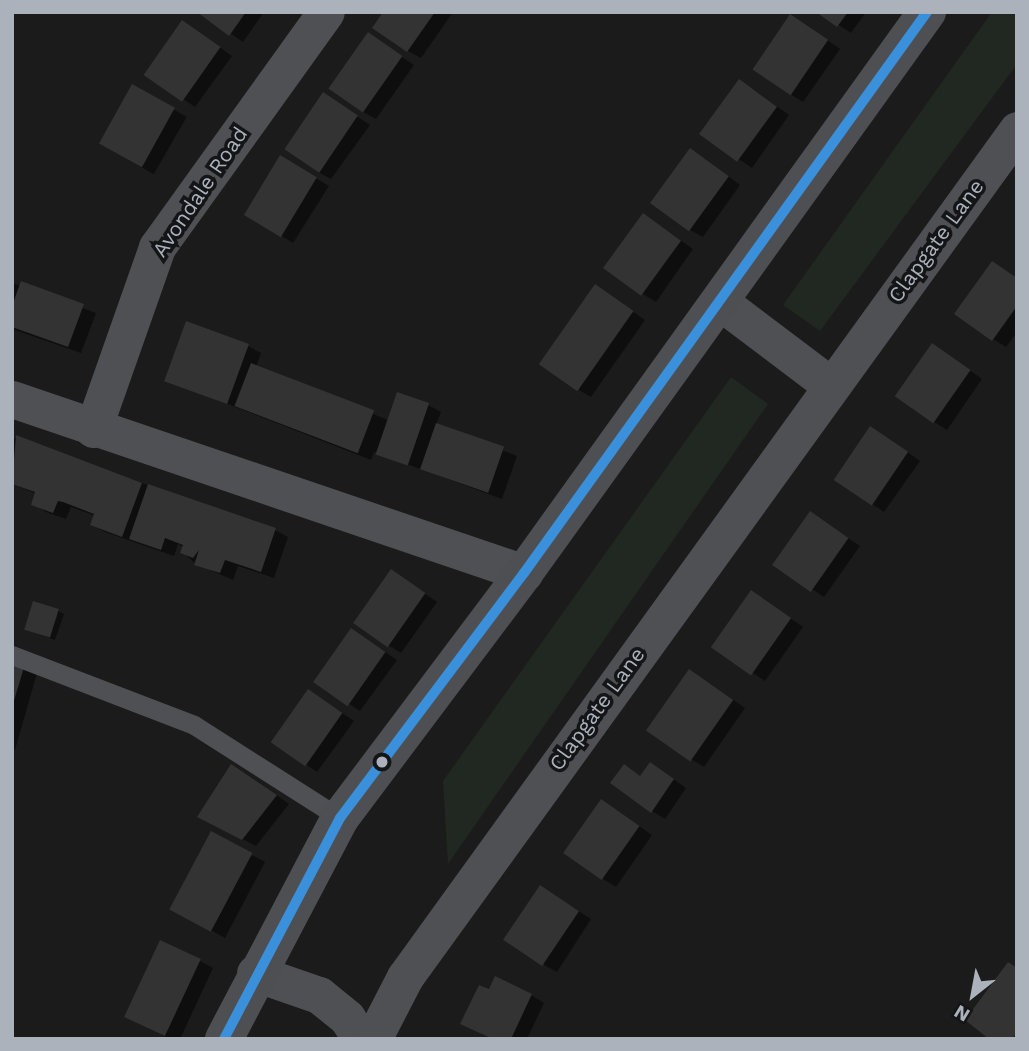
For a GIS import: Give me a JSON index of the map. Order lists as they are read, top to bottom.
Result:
{
  "streets": {
    "street": ["Avondale Road", "Clapgate Lane"]
  },
  "north": "bottom left"
}
